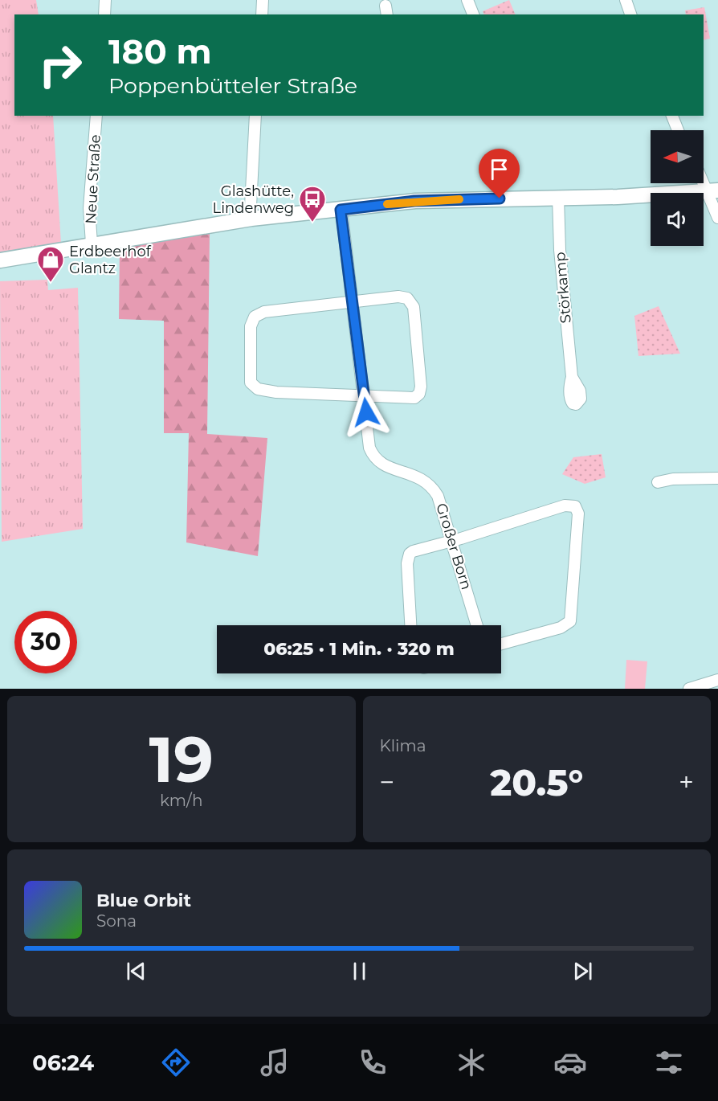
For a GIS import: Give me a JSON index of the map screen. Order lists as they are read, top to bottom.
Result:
{
  "streets": {
    "street": ["Neue Straße", "Störkamp", "Großer Born"]
  },
  "places": {
    "bus stop": ["Glashütte, Lindenweg"],
    "shop": ["Erdbeerhof Glantz"]
  },
  "north": "left",
  "page": {
    "turn": ["180 m", "Poppenbütteler Straße"],
    "limit": "30",
    "trip": "06:25 · 1 Min. · 320 m",
    "tile": [
      ["19", "km/h"],
      "Klima"
    ],
    "heat": ["−", "20.5°", "+"],
    "song": ["Blue Orbit", "Sona"],
    "tabs": "06:24"
  }
}
